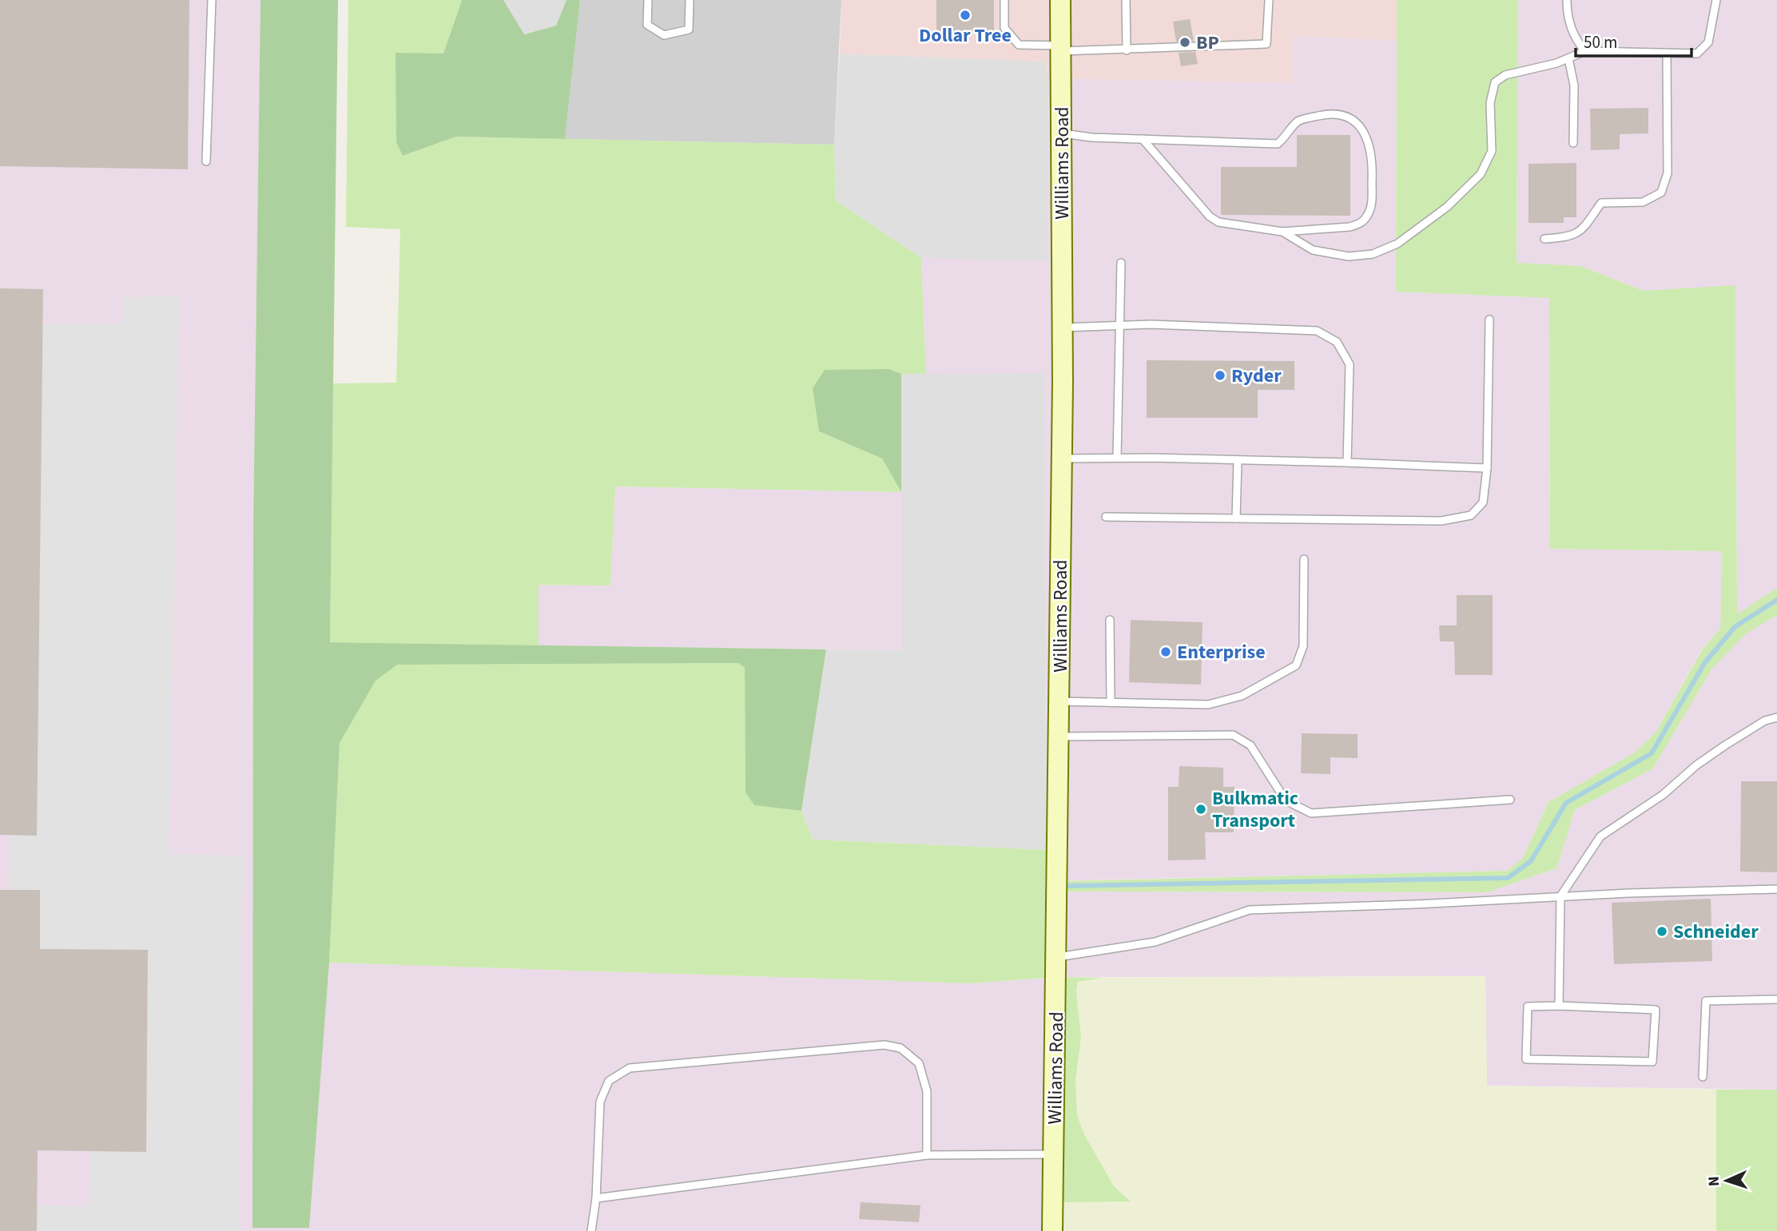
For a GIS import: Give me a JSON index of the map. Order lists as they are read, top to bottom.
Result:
{
  "streets": {
    "main road": ["Williams Road"]
  },
  "places": [
    "Dollar Tree",
    "BP",
    "Ryder",
    "Enterprise",
    "Bulkmatic Transport",
    "Schneider"
  ],
  "scale_bar": "50 m",
  "north": "left"
}
